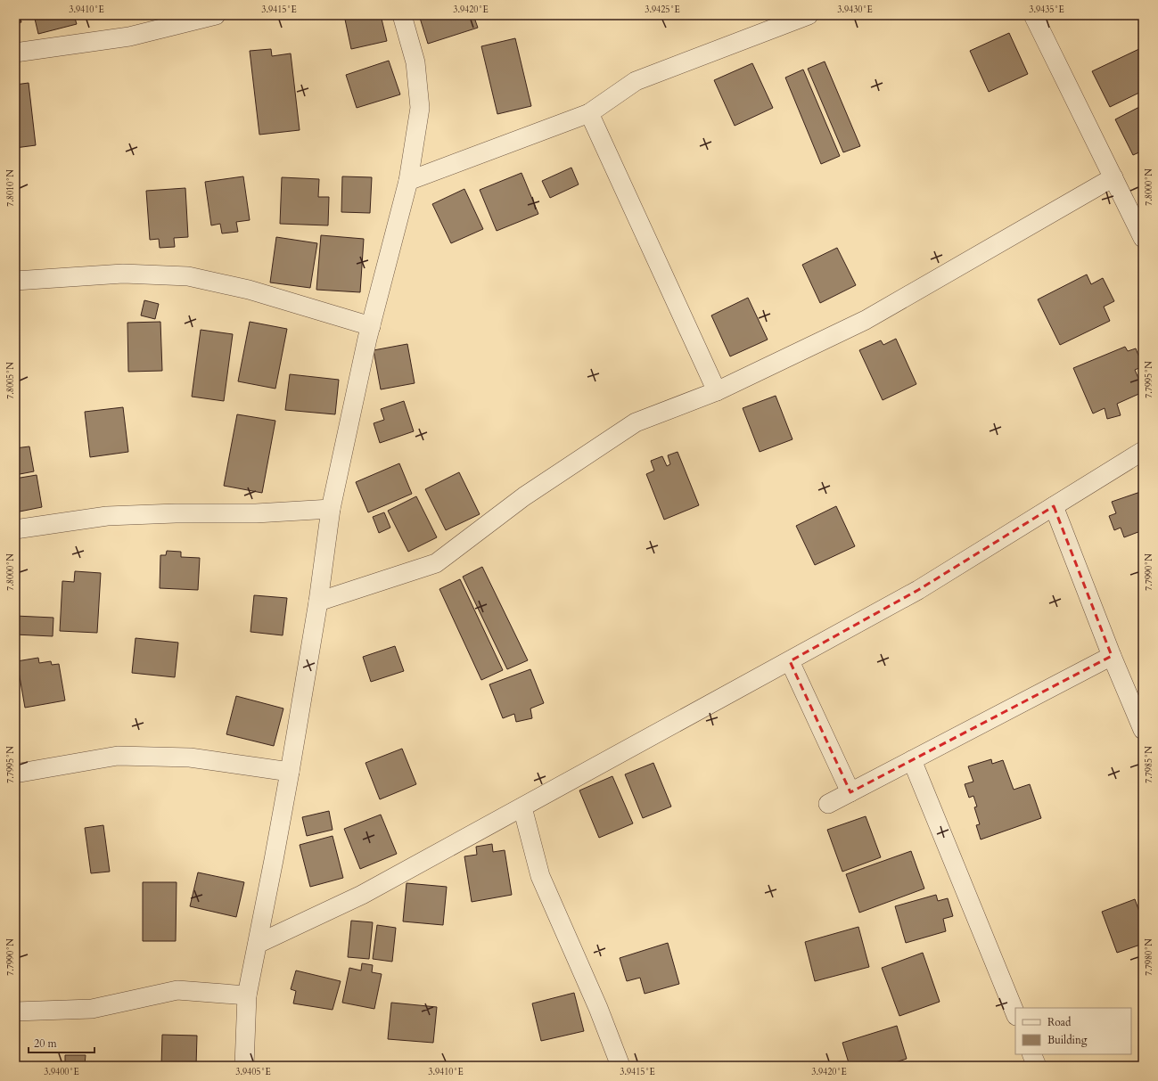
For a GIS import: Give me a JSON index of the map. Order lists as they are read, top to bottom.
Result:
{
  "legend": ["Road", "Building"],
  "scale_bar": "20 m",
  "coordinates": [
    "3.9410°E",
    "3.9415°E",
    "3.9420°E",
    "3.9425°E",
    "3.9430°E",
    "3.9435°E",
    "7.8000°N",
    "7.8010°N",
    "7.7995°N",
    "7.8005°N",
    "7.7990°N",
    "7.7985°N",
    "7.7980°N",
    "3.9400°E",
    "3.9405°E"
  ]
}
